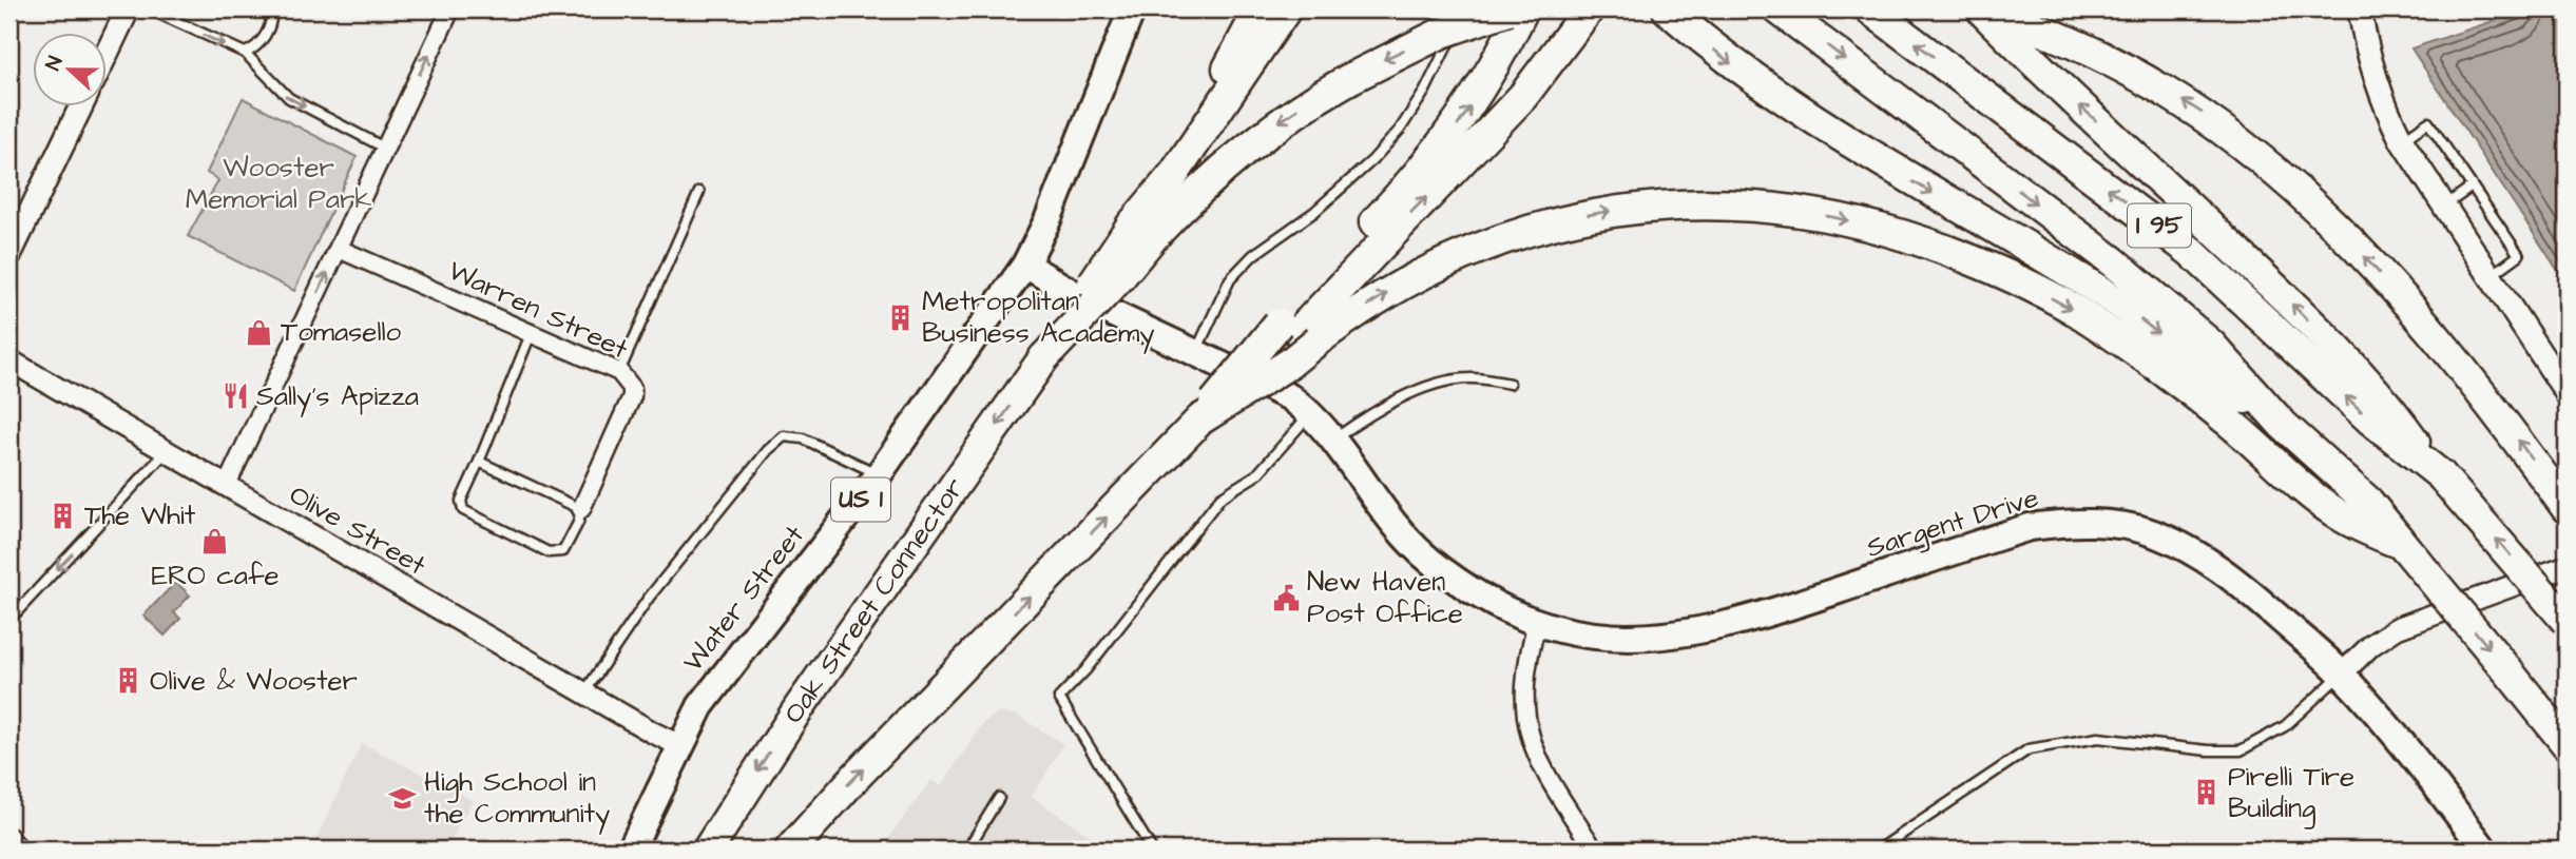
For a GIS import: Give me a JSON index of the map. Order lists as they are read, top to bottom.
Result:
{
  "streets": {
    "highway": ["I 95", "Oak Street Connector"],
    "main road": ["US 1", "Sargent Drive", "Water Street"],
    "street": ["Warren Street", "Olive Street"]
  },
  "crossings": [
    ["Sargent Drive", "Water Street"],
    ["Olive Street", "Water Street"]
  ],
  "parks": ["Wooster Memorial Park"],
  "places": {
    "building": [
      "Metropolitan Business Academy",
      "The Whit",
      "Olive & Wooster",
      "Pirelli Tire Building"
    ],
    "shop": ["Tomasello", "ERO cafe"],
    "restaurant": ["Sally's Apizza"],
    "public building": ["New Haven Post Office"],
    "school or university": ["High School in the Community"]
  },
  "north": "left"
}
